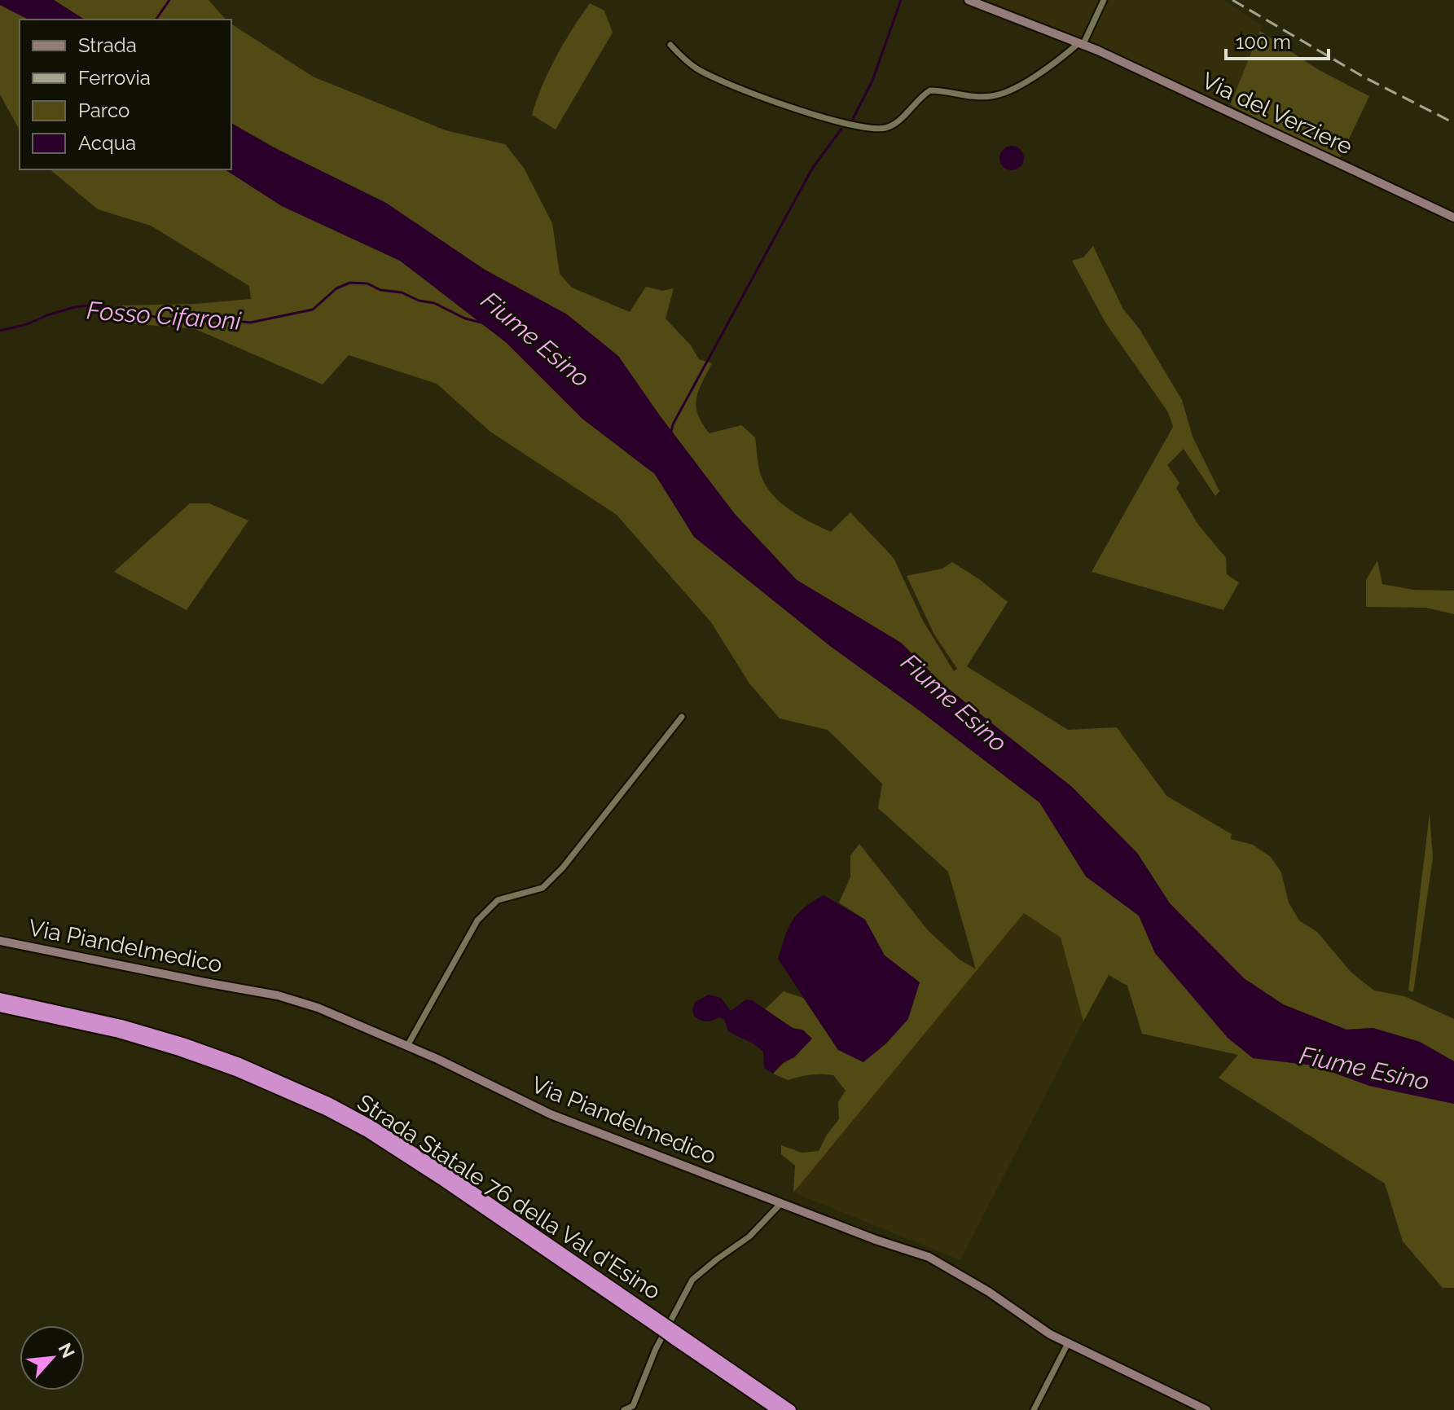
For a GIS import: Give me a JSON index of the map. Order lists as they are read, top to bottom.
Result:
{
  "streets": {
    "highway": ["Strada Statale 76 della Val d'Esino"],
    "main road": ["Via del Verziere", "Via Piandelmedico"]
  },
  "water": ["Fosso Cifaroni", "Fiume Esino"],
  "legend": [
    "Strada",
    "Ferrovia",
    "Parco",
    "Acqua"
  ],
  "scale_bar": "100 m",
  "north": "top right"
}
